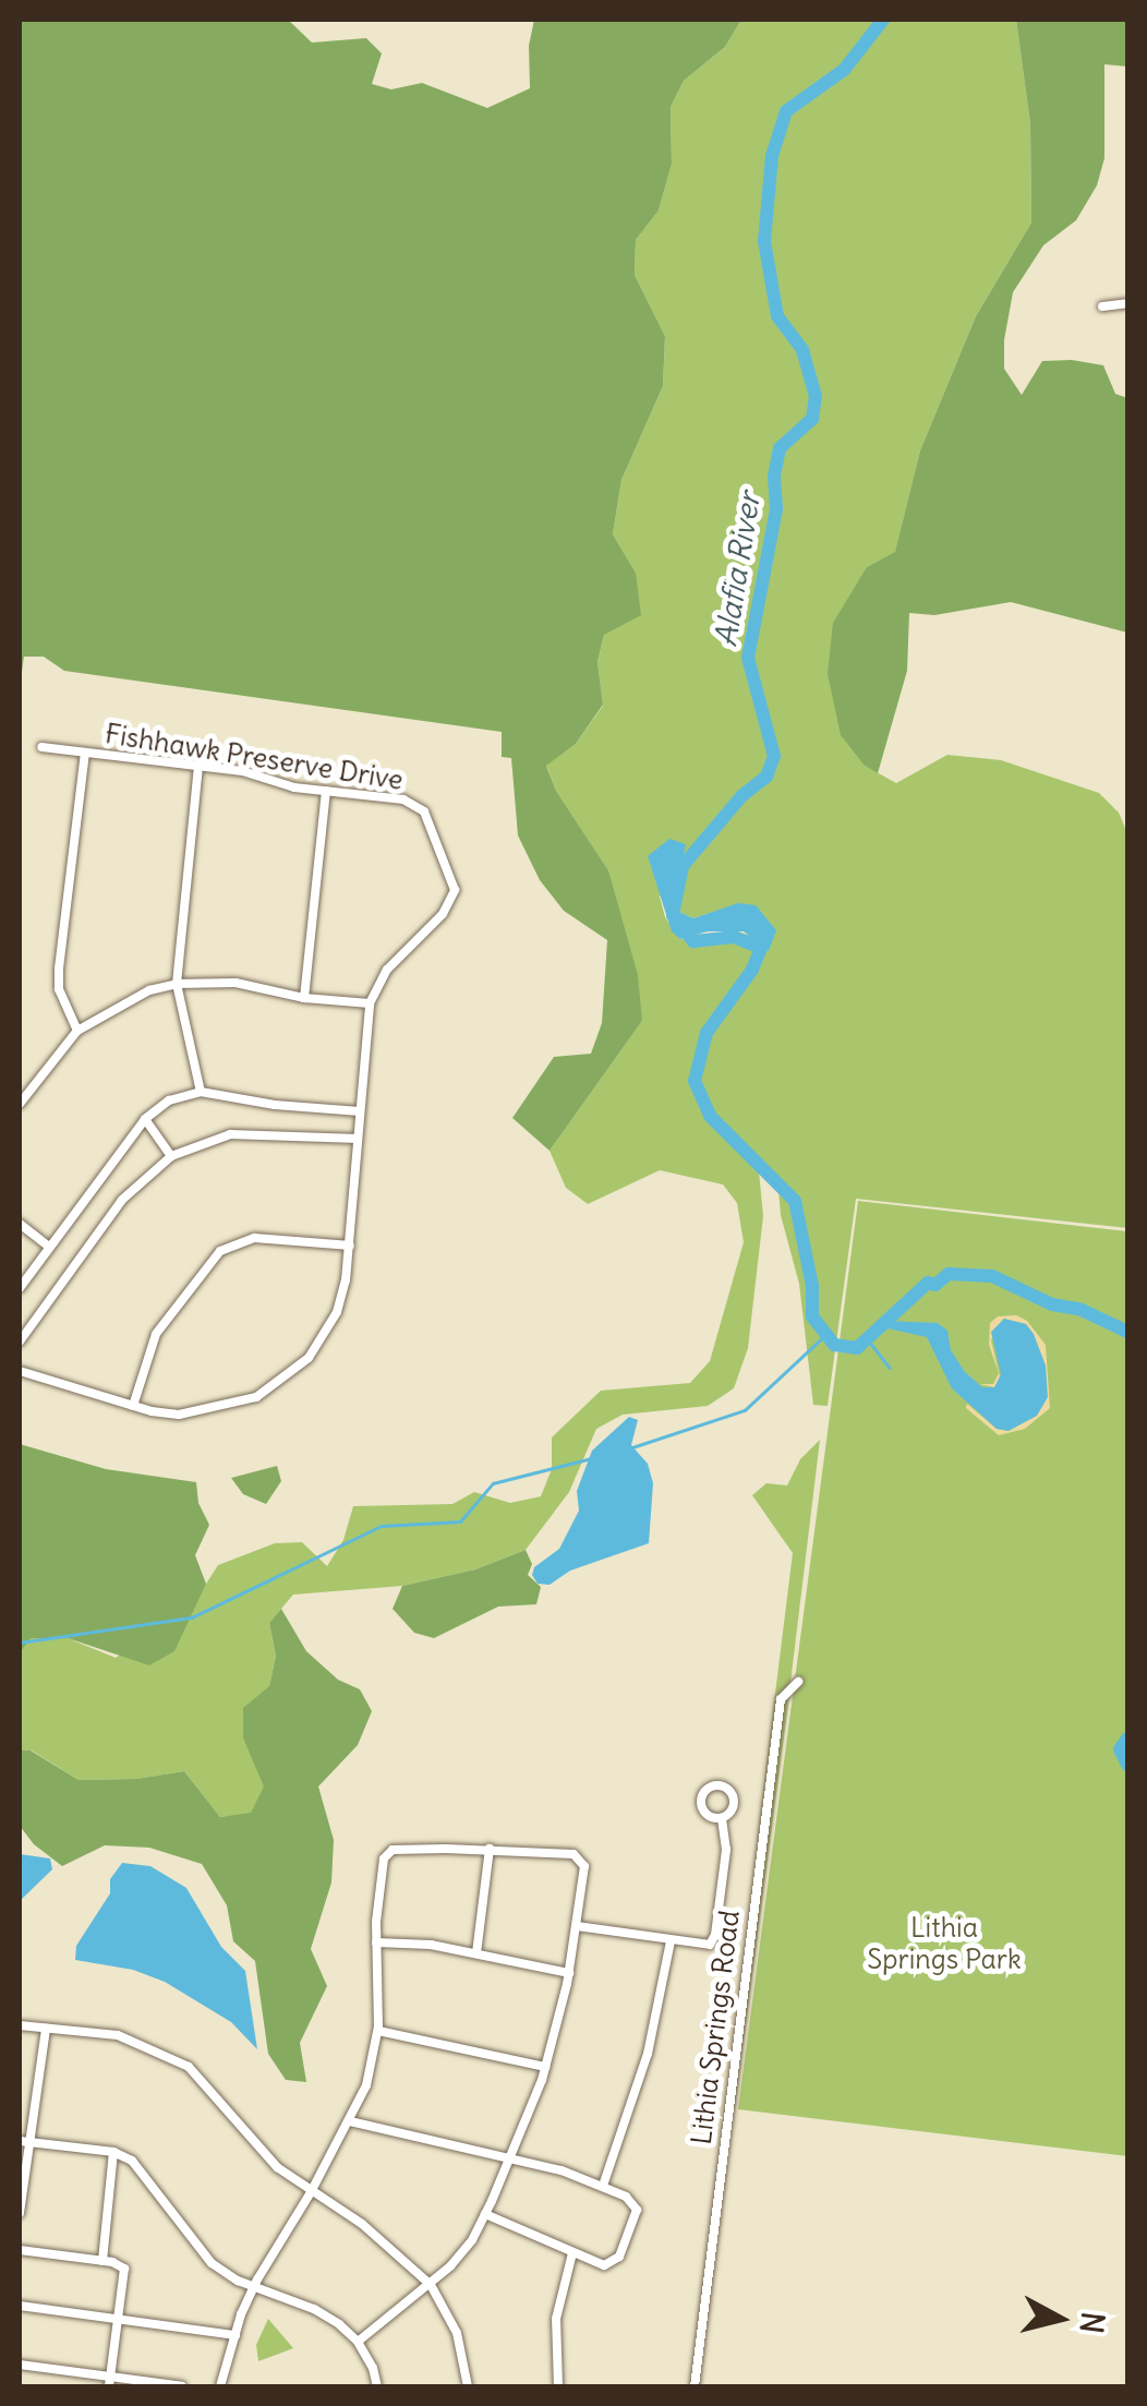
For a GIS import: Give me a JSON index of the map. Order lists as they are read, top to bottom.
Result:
{
  "streets": {
    "street": ["Fishhawk Preserve Drive", "Lithia Springs Road"]
  },
  "water": ["Alafia River"],
  "parks": ["Lithia Springs Park"],
  "north": "right"
}
